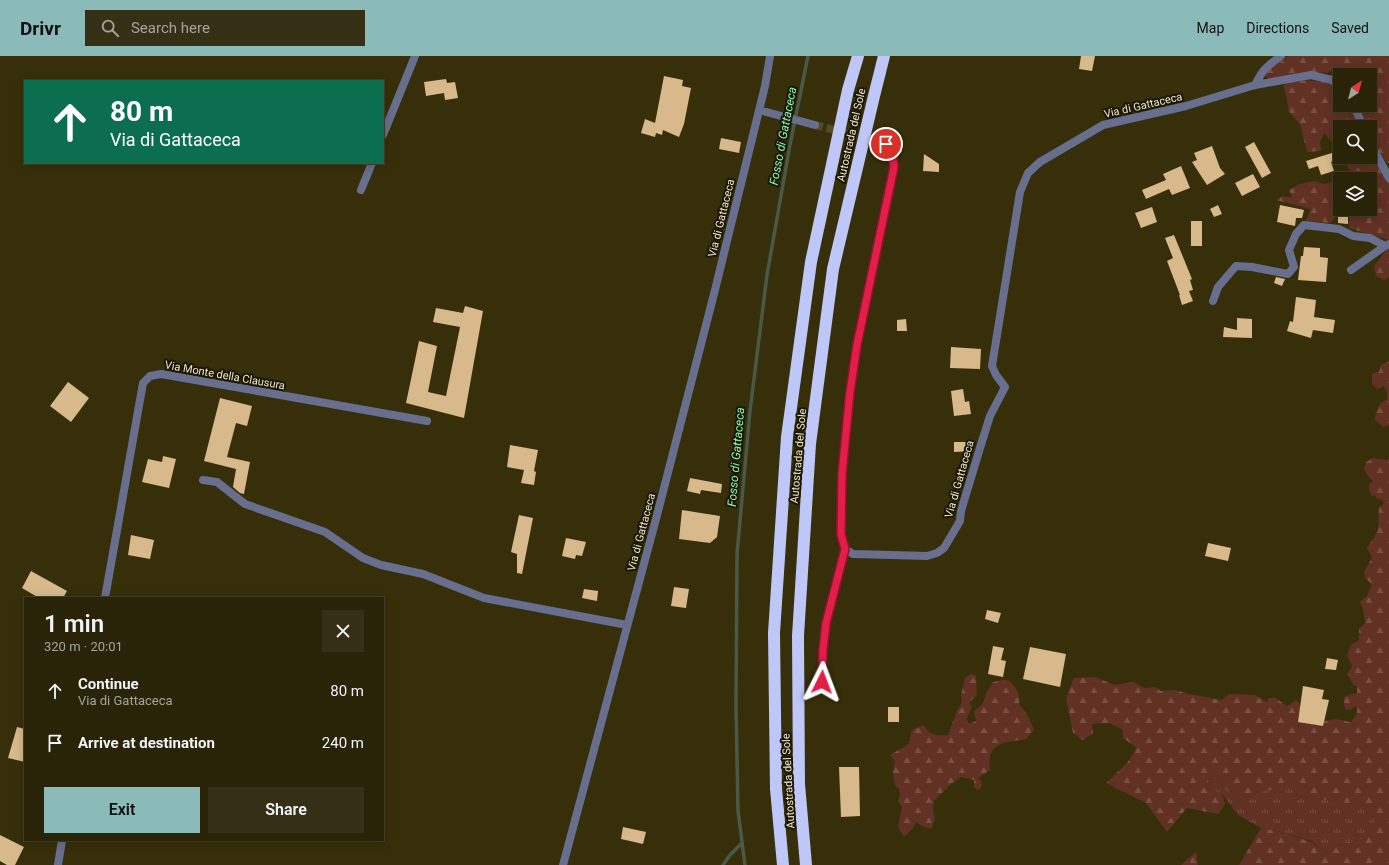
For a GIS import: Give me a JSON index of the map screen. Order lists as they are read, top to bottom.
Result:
{
  "streets": {
    "highway": ["Autostrada del Sole"],
    "street": ["Via di Gattaceca", "Via Monte della Clausura"]
  },
  "water": ["Fosso di Gattaceca"],
  "north": "top right",
  "page": {
    "header": "Drivr",
    "search": "Search here",
    "nav": ["Map", "Directions", "Saved"],
    "turn": ["80 m", "Via di Gattaceca"],
    "heading": ["1 min", "320 m · 20:01"],
    "list": [
      {
        "name": "Continue",
        "note": "Via di Gattaceca",
        "value": "80 m"
      },
      {
        "name": "Arrive at destination",
        "value": "240 m"
      }
    ],
    "buttons": ["Exit", "Share"]
  }
}
